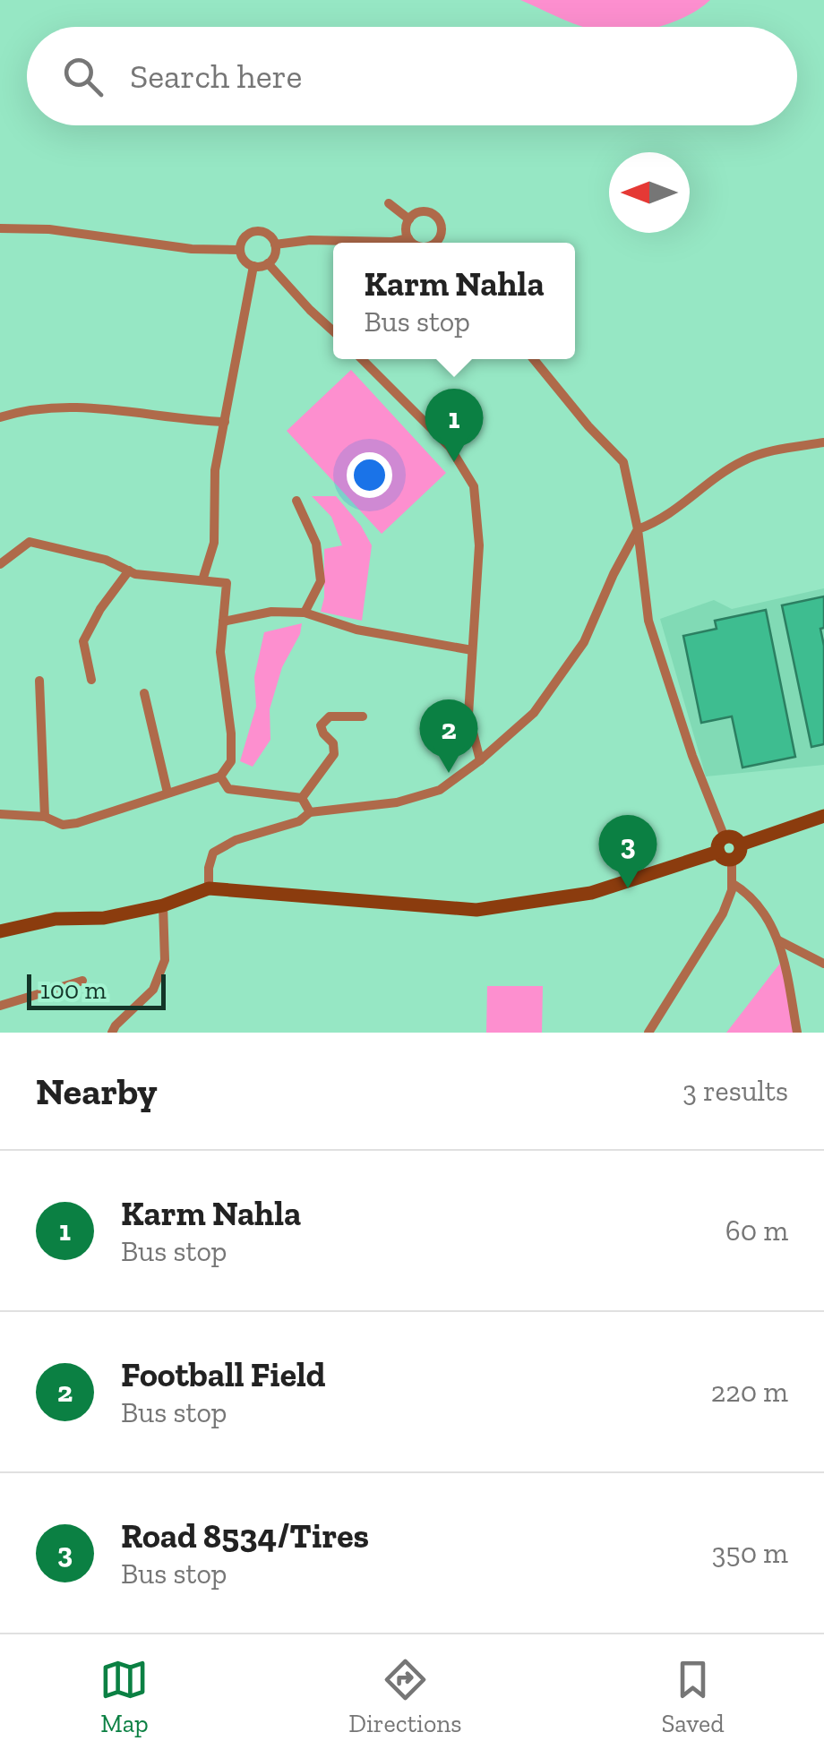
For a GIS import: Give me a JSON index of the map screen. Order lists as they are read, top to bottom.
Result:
{
  "scale_bar": "100 m",
  "north": "left",
  "page": {
    "search": "Search here",
    "popup": ["Karm Nahla", "Bus stop"],
    "pins": ["1", "2", "3"],
    "scale": "100 m",
    "heading": ["Nearby", "3 results"],
    "list": [
      {
        "mark": "1",
        "name": "Karm Nahla",
        "note": "Bus stop",
        "value": "60 m"
      },
      {
        "mark": "2",
        "name": "Football Field",
        "note": "Bus stop",
        "value": "220 m"
      },
      {
        "mark": "3",
        "name": "Road 8534/Tires",
        "note": "Bus stop",
        "value": "350 m"
      }
    ],
    "nav": ["Map", "Directions", "Saved"]
  }
}
